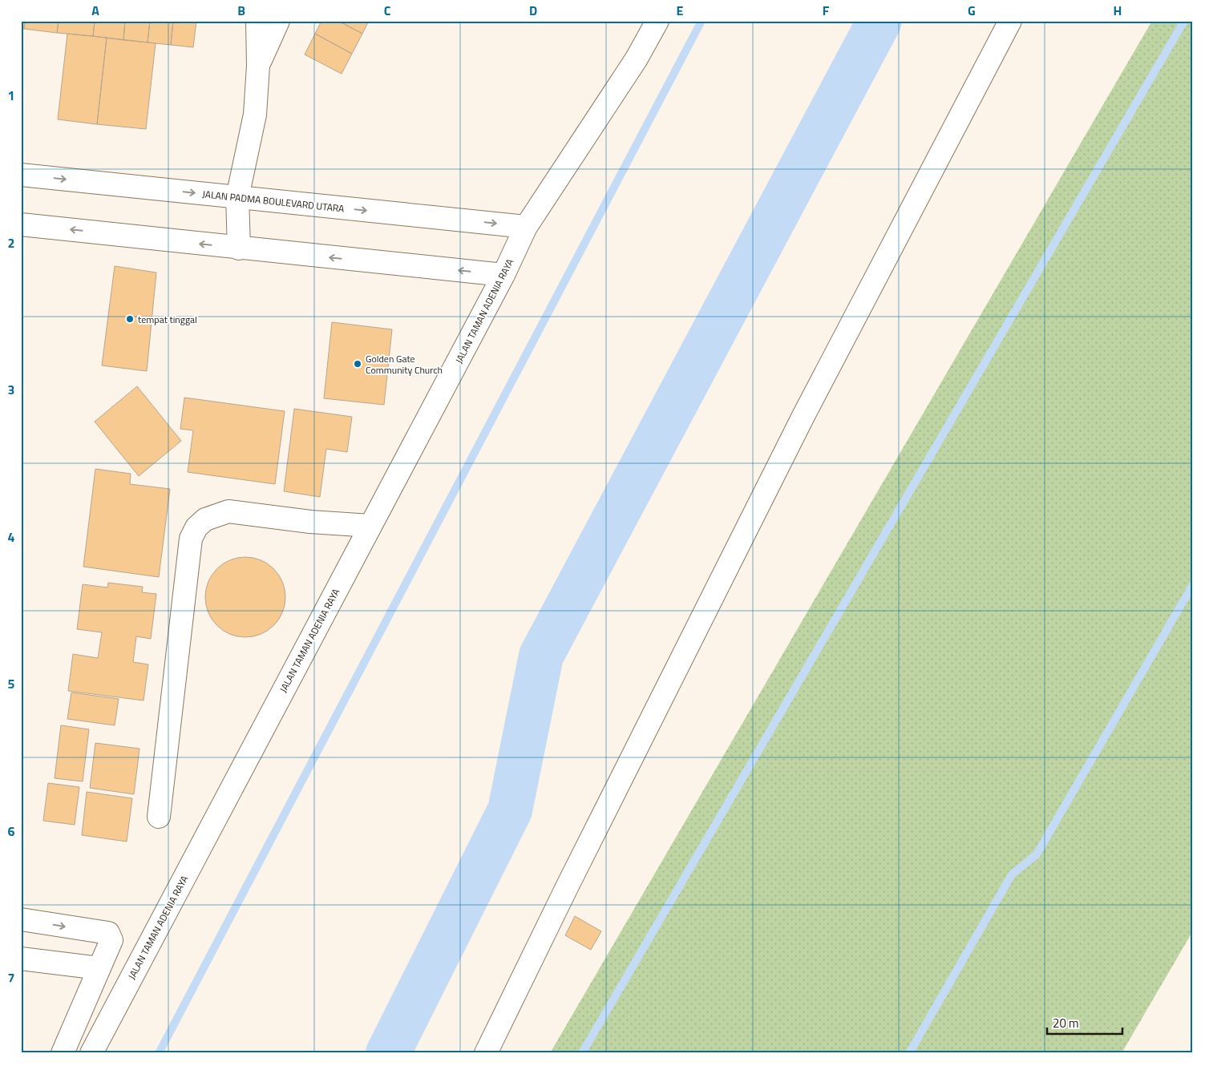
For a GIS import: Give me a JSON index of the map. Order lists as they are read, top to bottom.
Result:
{
  "streets": {
    "street": ["JALAN PADMA BOULEVARD UTARA", "JALAN TAMAN ADENIA RAYA"]
  },
  "crossings": [
    ["JALAN PADMA BOULEVARD UTARA", "JALAN TAMAN ADENIA RAYA"]
  ],
  "places": ["tempat tinggal", "Golden Gate Community Church"],
  "scale_bar": "20 m",
  "grid": {
    "columns": [
      "A",
      "B",
      "C",
      "D",
      "E",
      "F",
      "G",
      "H"
    ],
    "rows": [
      "1",
      "2",
      "3",
      "4",
      "5",
      "6",
      "7"
    ]
  }
}
